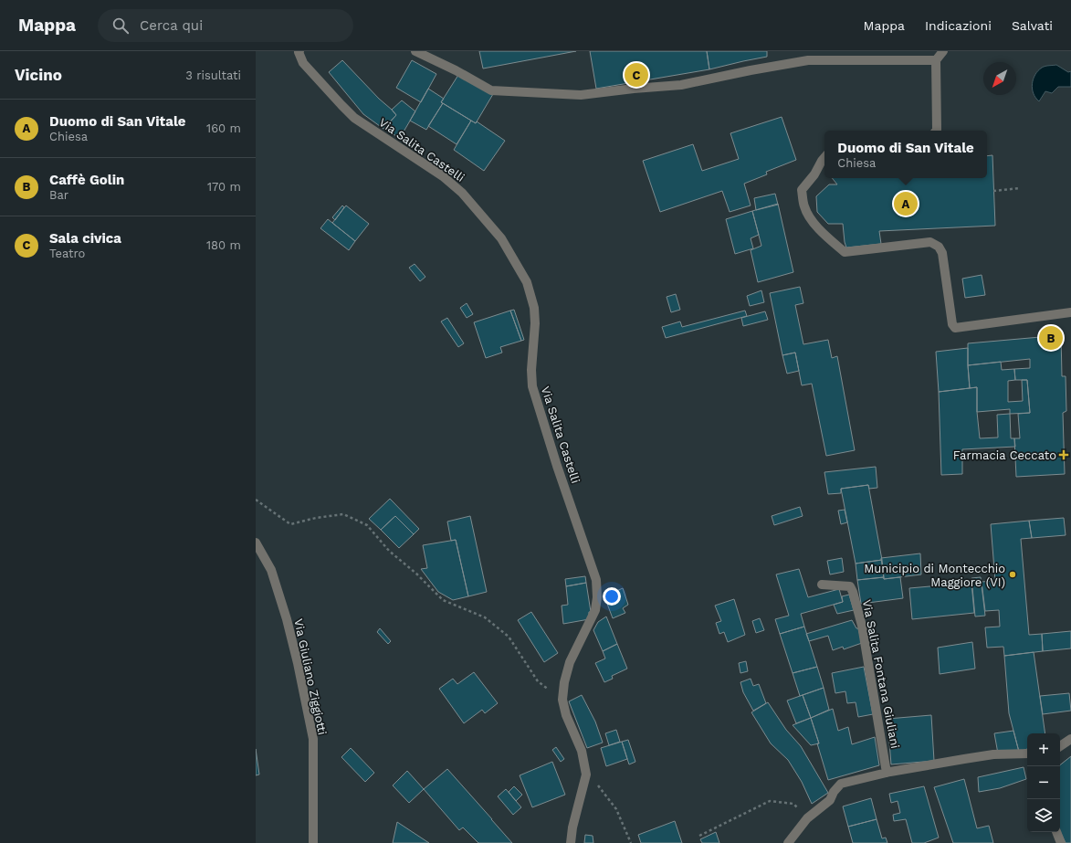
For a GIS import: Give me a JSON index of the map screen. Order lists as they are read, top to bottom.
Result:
{
  "streets": {
    "street": ["Via Salita Castelli", "Via Salita Fontana Giuliani", "Via Giuliano Ziggiotti"]
  },
  "places": {
    "health": ["Farmacia Ceccato"],
    "other": ["Municipio di Montecchio Maggiore (VI)"]
  },
  "north": "bottom left",
  "page": {
    "header": "Mappa",
    "search": "Cerca qui",
    "nav": ["Mappa", "Indicazioni", "Salvati"],
    "heading": ["Vicino", "3 risultati"],
    "pins": ["C", "A", "B"],
    "list": [
      {
        "mark": "A",
        "name": "Duomo di San Vitale",
        "note": "Chiesa",
        "value": "160 m"
      },
      {
        "mark": "B",
        "name": "Caffè Golin",
        "note": "Bar",
        "value": "170 m"
      },
      {
        "mark": "C",
        "name": "Sala civica",
        "note": "Teatro",
        "value": "180 m"
      }
    ],
    "popup": ["Duomo di San Vitale", "Chiesa"],
    "map_buttons": ["+", "−"]
  }
}
